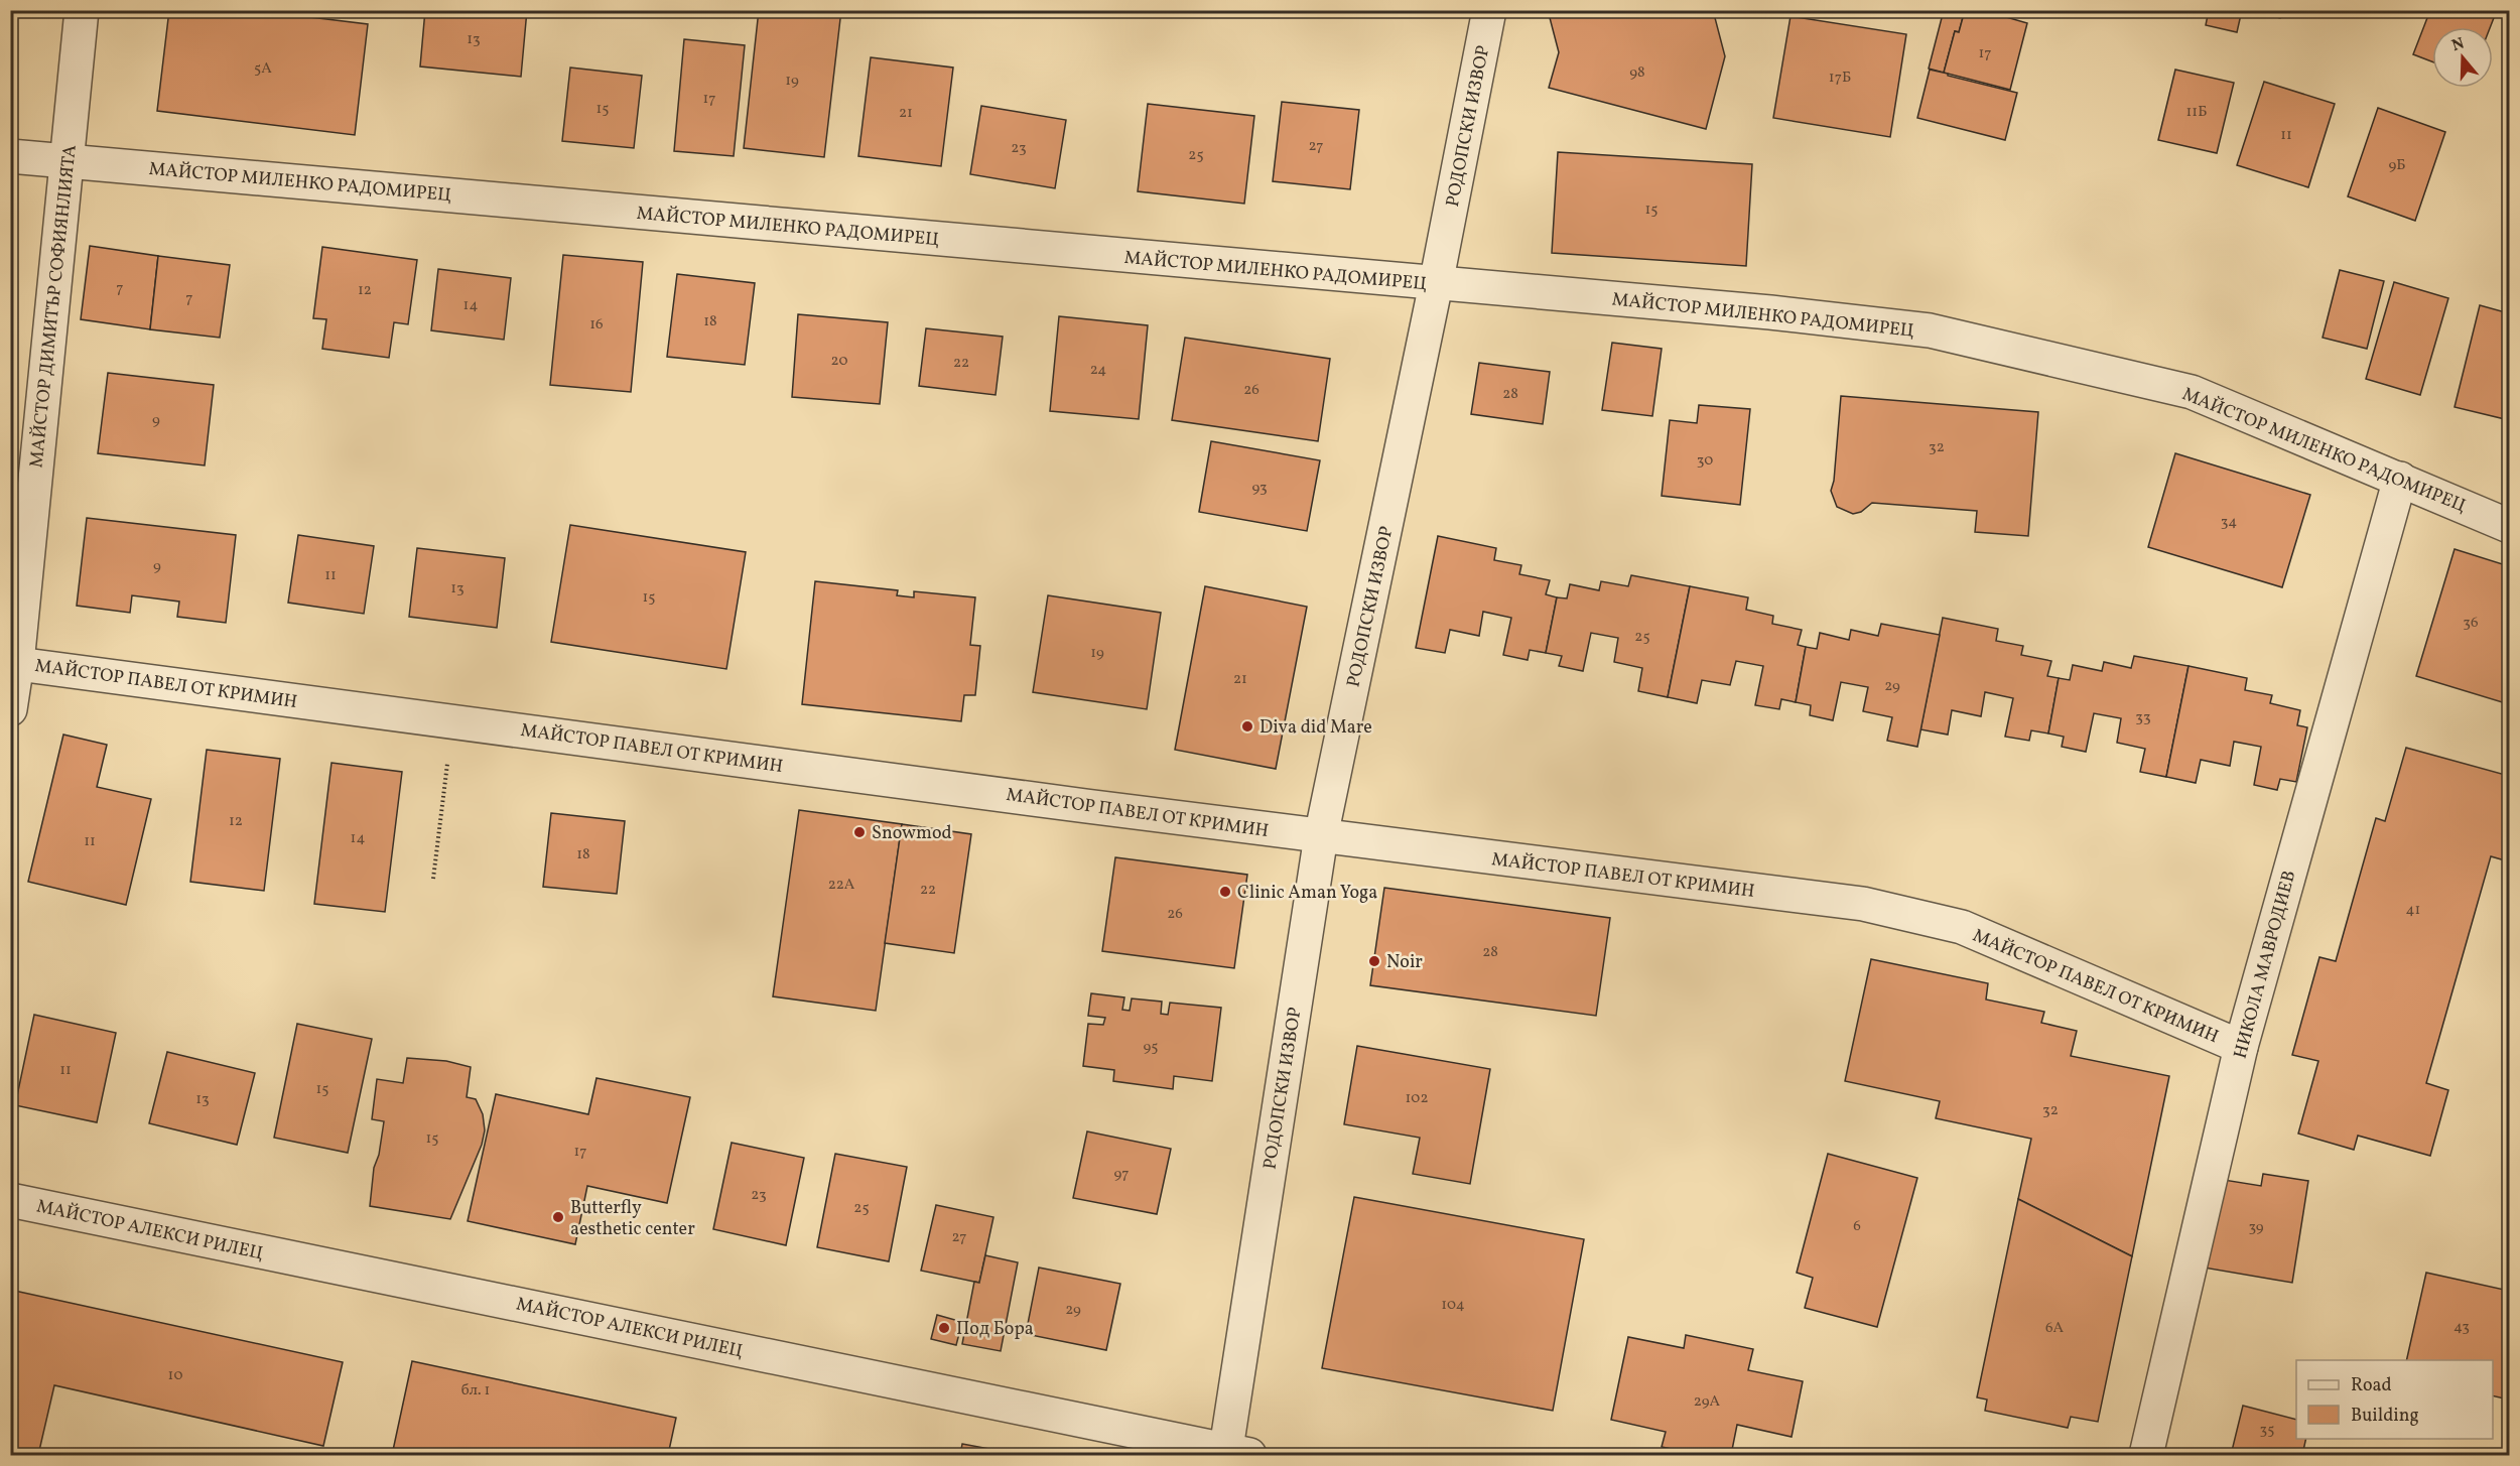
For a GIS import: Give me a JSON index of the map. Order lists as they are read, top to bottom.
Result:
{
  "streets": {
    "street": [
      "РОДОПСКИ ИЗВОР",
      "МАЙСТОР МИЛЕНКО РАДОМИРЕЦ",
      "МАЙСТОР ДИМИТЪР СОФИЯНЛИЯТА",
      "МАЙСТОР ПАВЕЛ ОТ КРИМИН",
      "НИКОЛА МАВРОДИЕВ",
      "МАЙСТОР АЛЕКСИ РИЛЕЦ"
    ]
  },
  "crossings": [
    ["РОДОПСКИ ИЗВОР", "МАЙСТОР МИЛЕНКО РАДОМИРЕЦ"],
    ["РОДОПСКИ ИЗВОР", "МАЙСТОР ПАВЕЛ ОТ КРИМИН"],
    ["РОДОПСКИ ИЗВОР", "МАЙСТОР АЛЕКСИ РИЛЕЦ"],
    ["МАЙСТОР МИЛЕНКО РАДОМИРЕЦ", "МАЙСТОР ДИМИТЪР СОФИЯНЛИЯТА"],
    ["МАЙСТОР МИЛЕНКО РАДОМИРЕЦ", "НИКОЛА МАВРОДИЕВ"],
    ["МАЙСТОР ДИМИТЪР СОФИЯНЛИЯТА", "МАЙСТОР ПАВЕЛ ОТ КРИМИН"],
    ["МАЙСТОР ПАВЕЛ ОТ КРИМИН", "НИКОЛА МАВРОДИЕВ"]
  ],
  "places": [
    "Diva did Mare",
    "Snowmod",
    "Clinic Aman Yoga",
    "Noir",
    "Butterfly aesthetic center",
    "Под Бора"
  ],
  "house_numbers": [
    "13",
    "17",
    "5А",
    "98",
    "17Б",
    "19",
    "17",
    "15",
    "11Б",
    "21",
    "11",
    "27",
    "23",
    "25",
    "9Б",
    "15",
    "7",
    "12",
    "7",
    "14",
    "18",
    "16",
    "20",
    "22",
    "24",
    "26",
    "28",
    "9",
    "32",
    "30",
    "93",
    "34",
    "9",
    "11",
    "13",
    "15",
    "36",
    "25",
    "19",
    "21",
    "29",
    "33",
    "12",
    "14",
    "11",
    "18",
    "22А",
    "22",
    "41",
    "26",
    "28",
    "95",
    "11",
    "15",
    "102",
    "13",
    "32",
    "15",
    "17",
    "97",
    "23",
    "25",
    "6",
    "39",
    "27",
    "104",
    "29",
    "43",
    "6А",
    "10",
    "бл. 1",
    "29А",
    "35"
  ],
  "legend": ["Road", "Building"],
  "north": "top"
}
